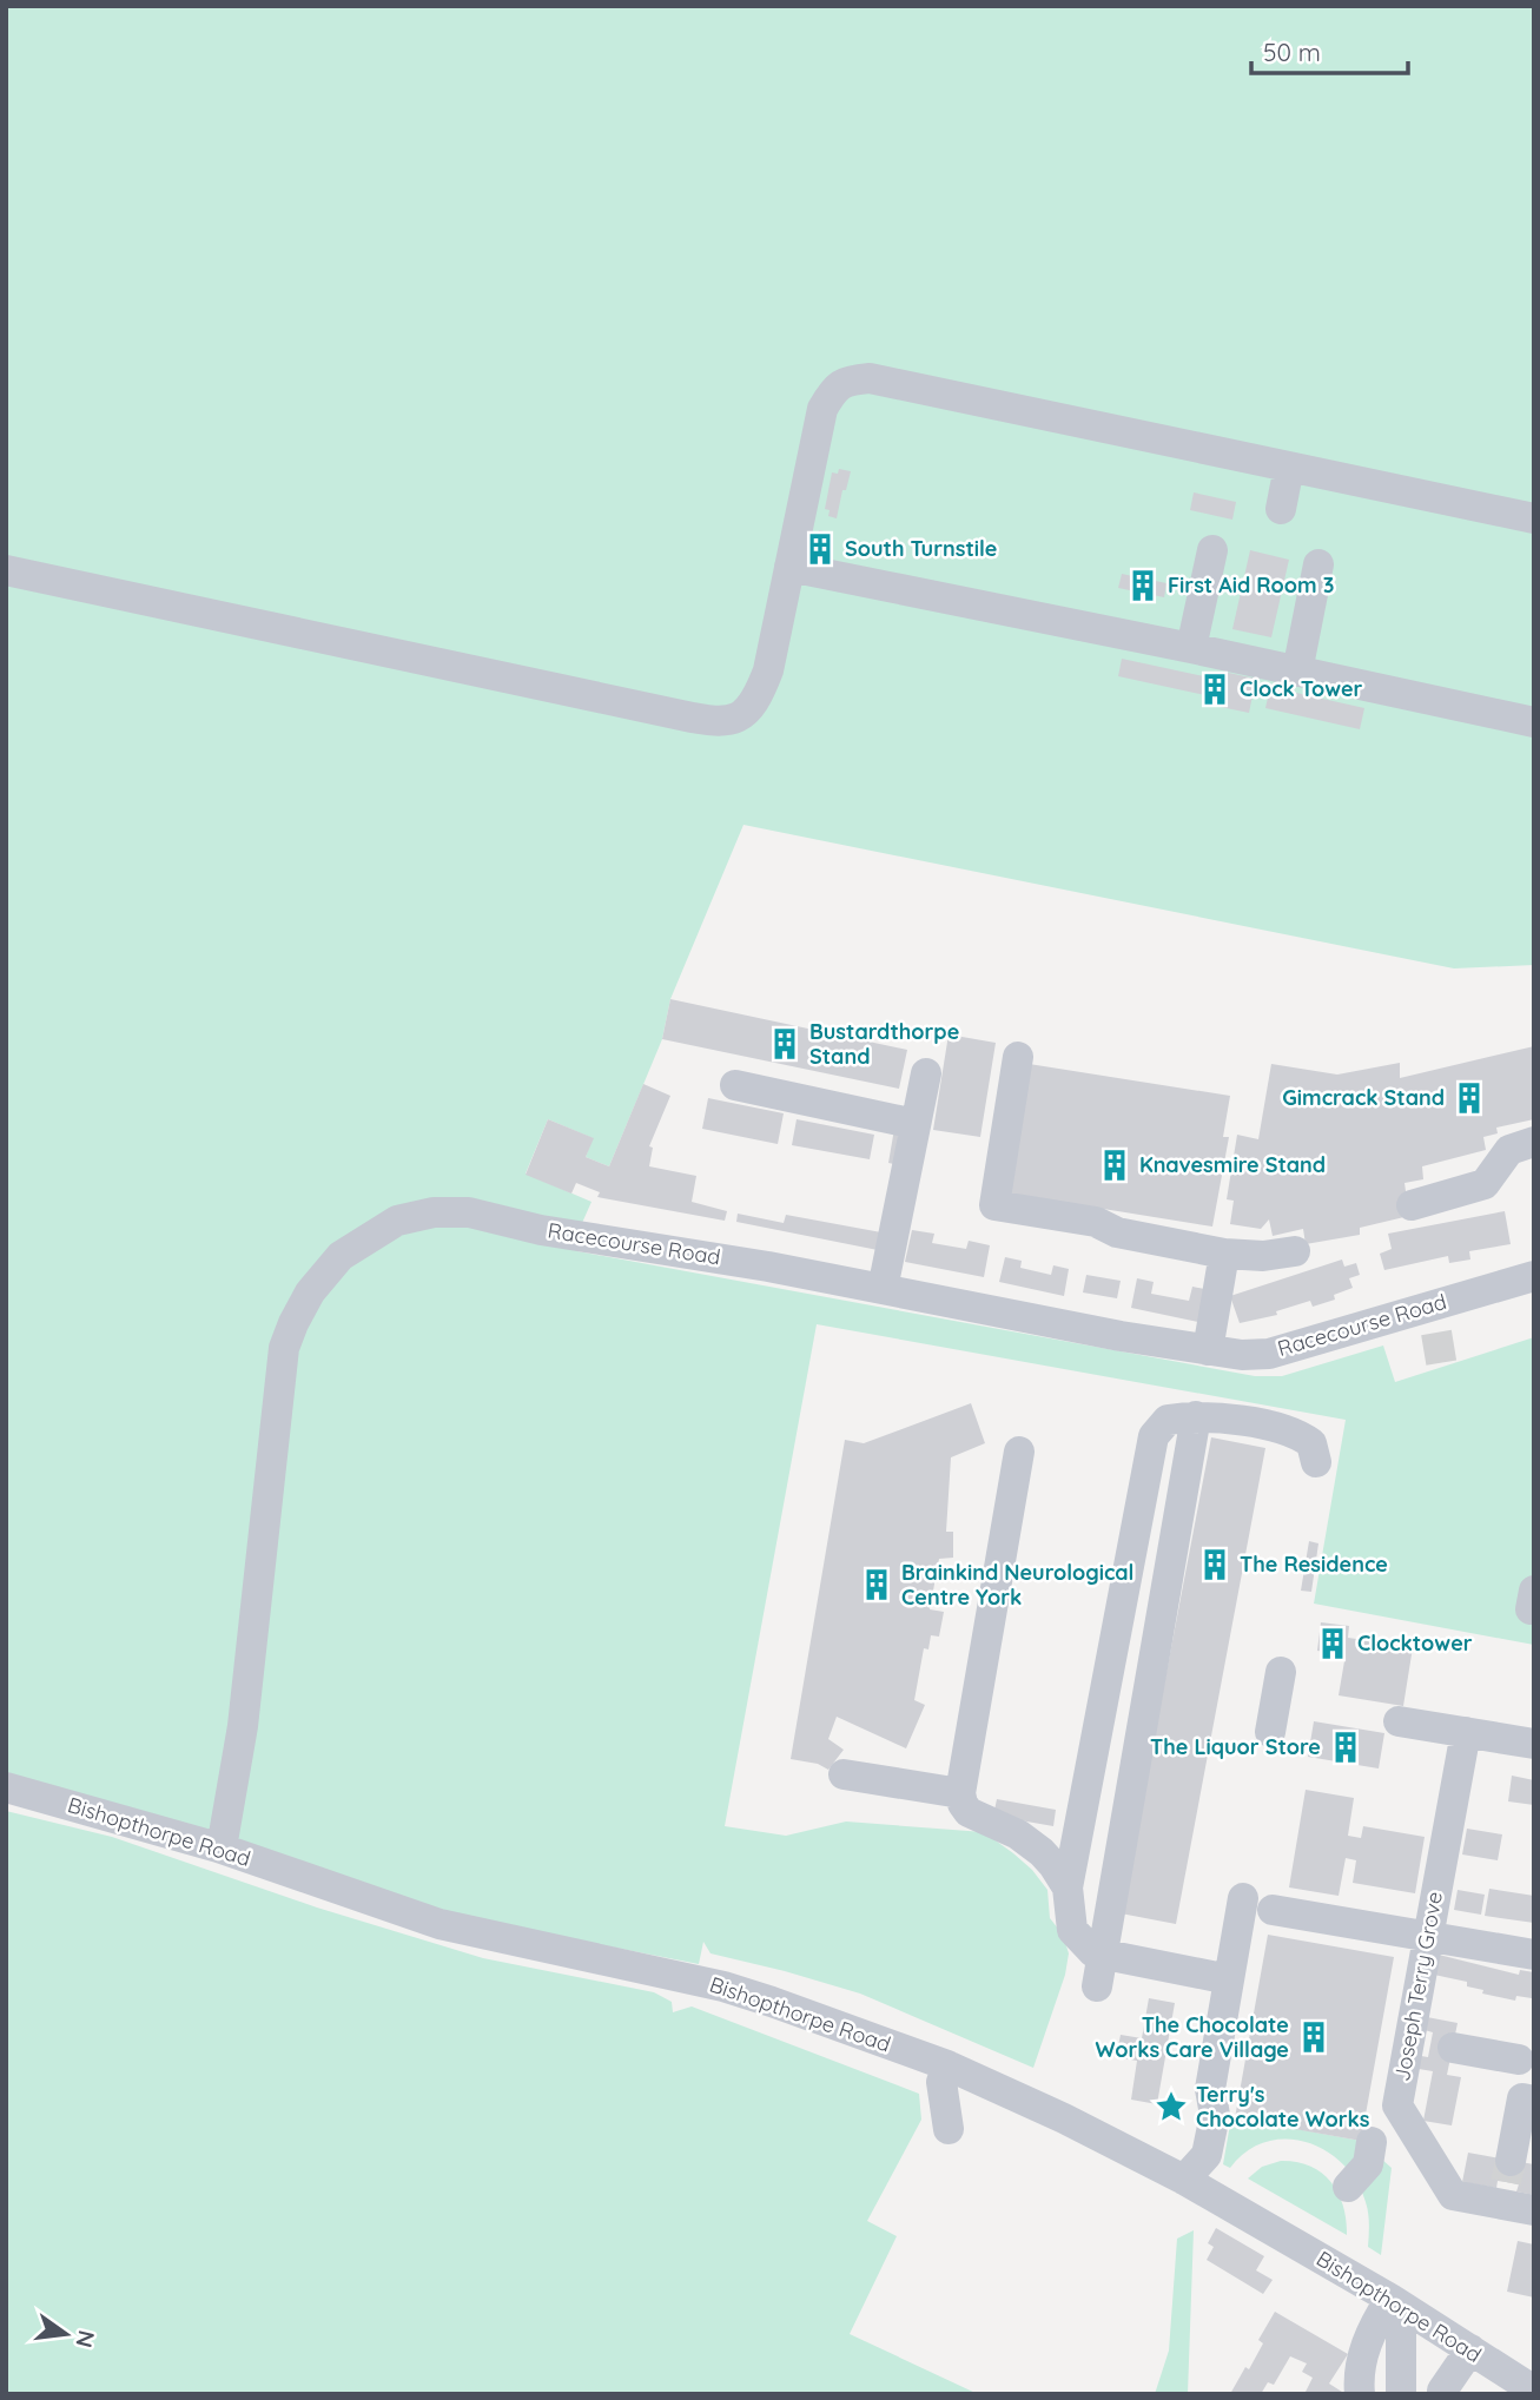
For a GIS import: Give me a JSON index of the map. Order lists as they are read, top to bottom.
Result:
{
  "streets": {
    "street": ["Racecourse Road", "Bishopthorpe Road", "Joseph Terry Grove"]
  },
  "crossings": [
    ["Racecourse Road", "Bishopthorpe Road"]
  ],
  "places": {
    "building": [
      "South Turnstile",
      "First Aid Room 3",
      "Clock Tower",
      "Bustardthorpe Stand",
      "Gimcrack Stand",
      "Knavesmire Stand",
      "The Residence",
      "Brainkind Neurological Centre York",
      "Clocktower",
      "The Liquor Store",
      "The Chocolate Works Care Village"
    ],
    "place": ["Terry's Chocolate Works"]
  },
  "scale_bar": "50 m",
  "north": "right"
}
